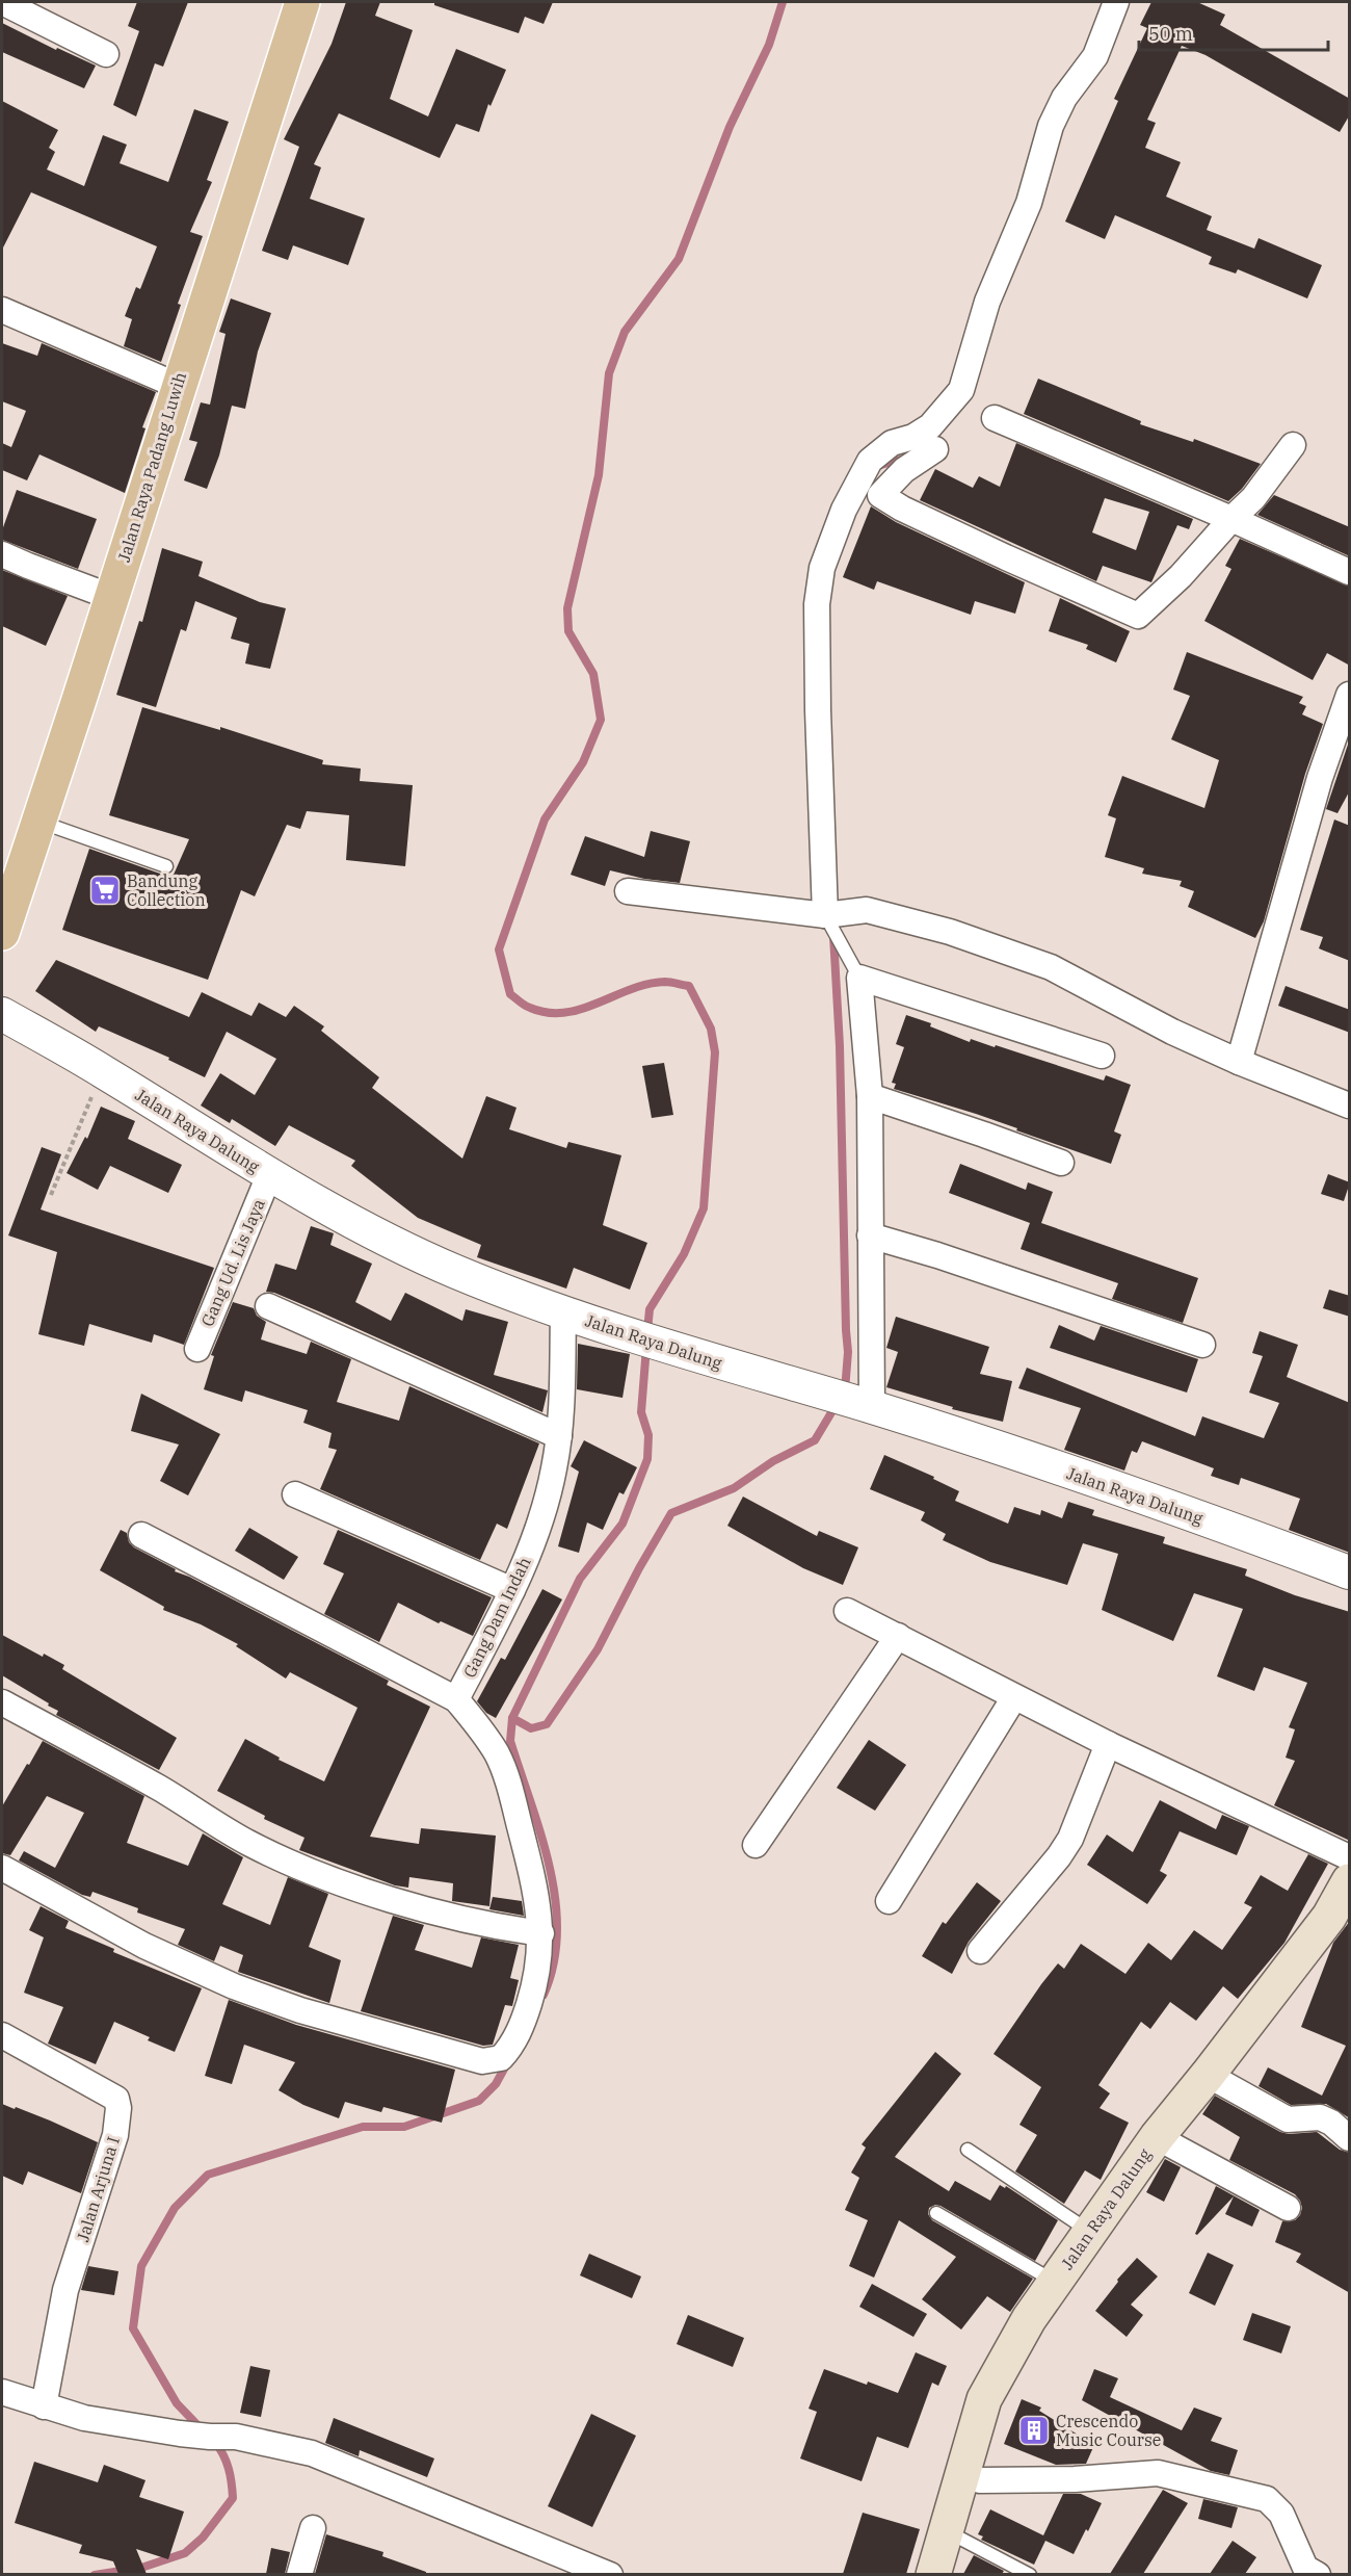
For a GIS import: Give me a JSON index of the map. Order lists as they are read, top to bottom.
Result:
{
  "streets": {
    "main road": ["Jalan Raya Padang Luwih", "Jalan Raya Dalung"],
    "street": ["Gang Ud. Lis Jaya", "Gang Dam Indah", "Jalan Arjuna I"]
  },
  "crossings": [
    ["Jalan Raya Dalung", "Gang Ud. Lis Jaya"],
    ["Jalan Raya Dalung", "Gang Dam Indah"]
  ],
  "places": {
    "supermarket": ["Bandung Collection"],
    "building": ["Crescendo Music Course"]
  },
  "scale_bar": "50 m"
}
